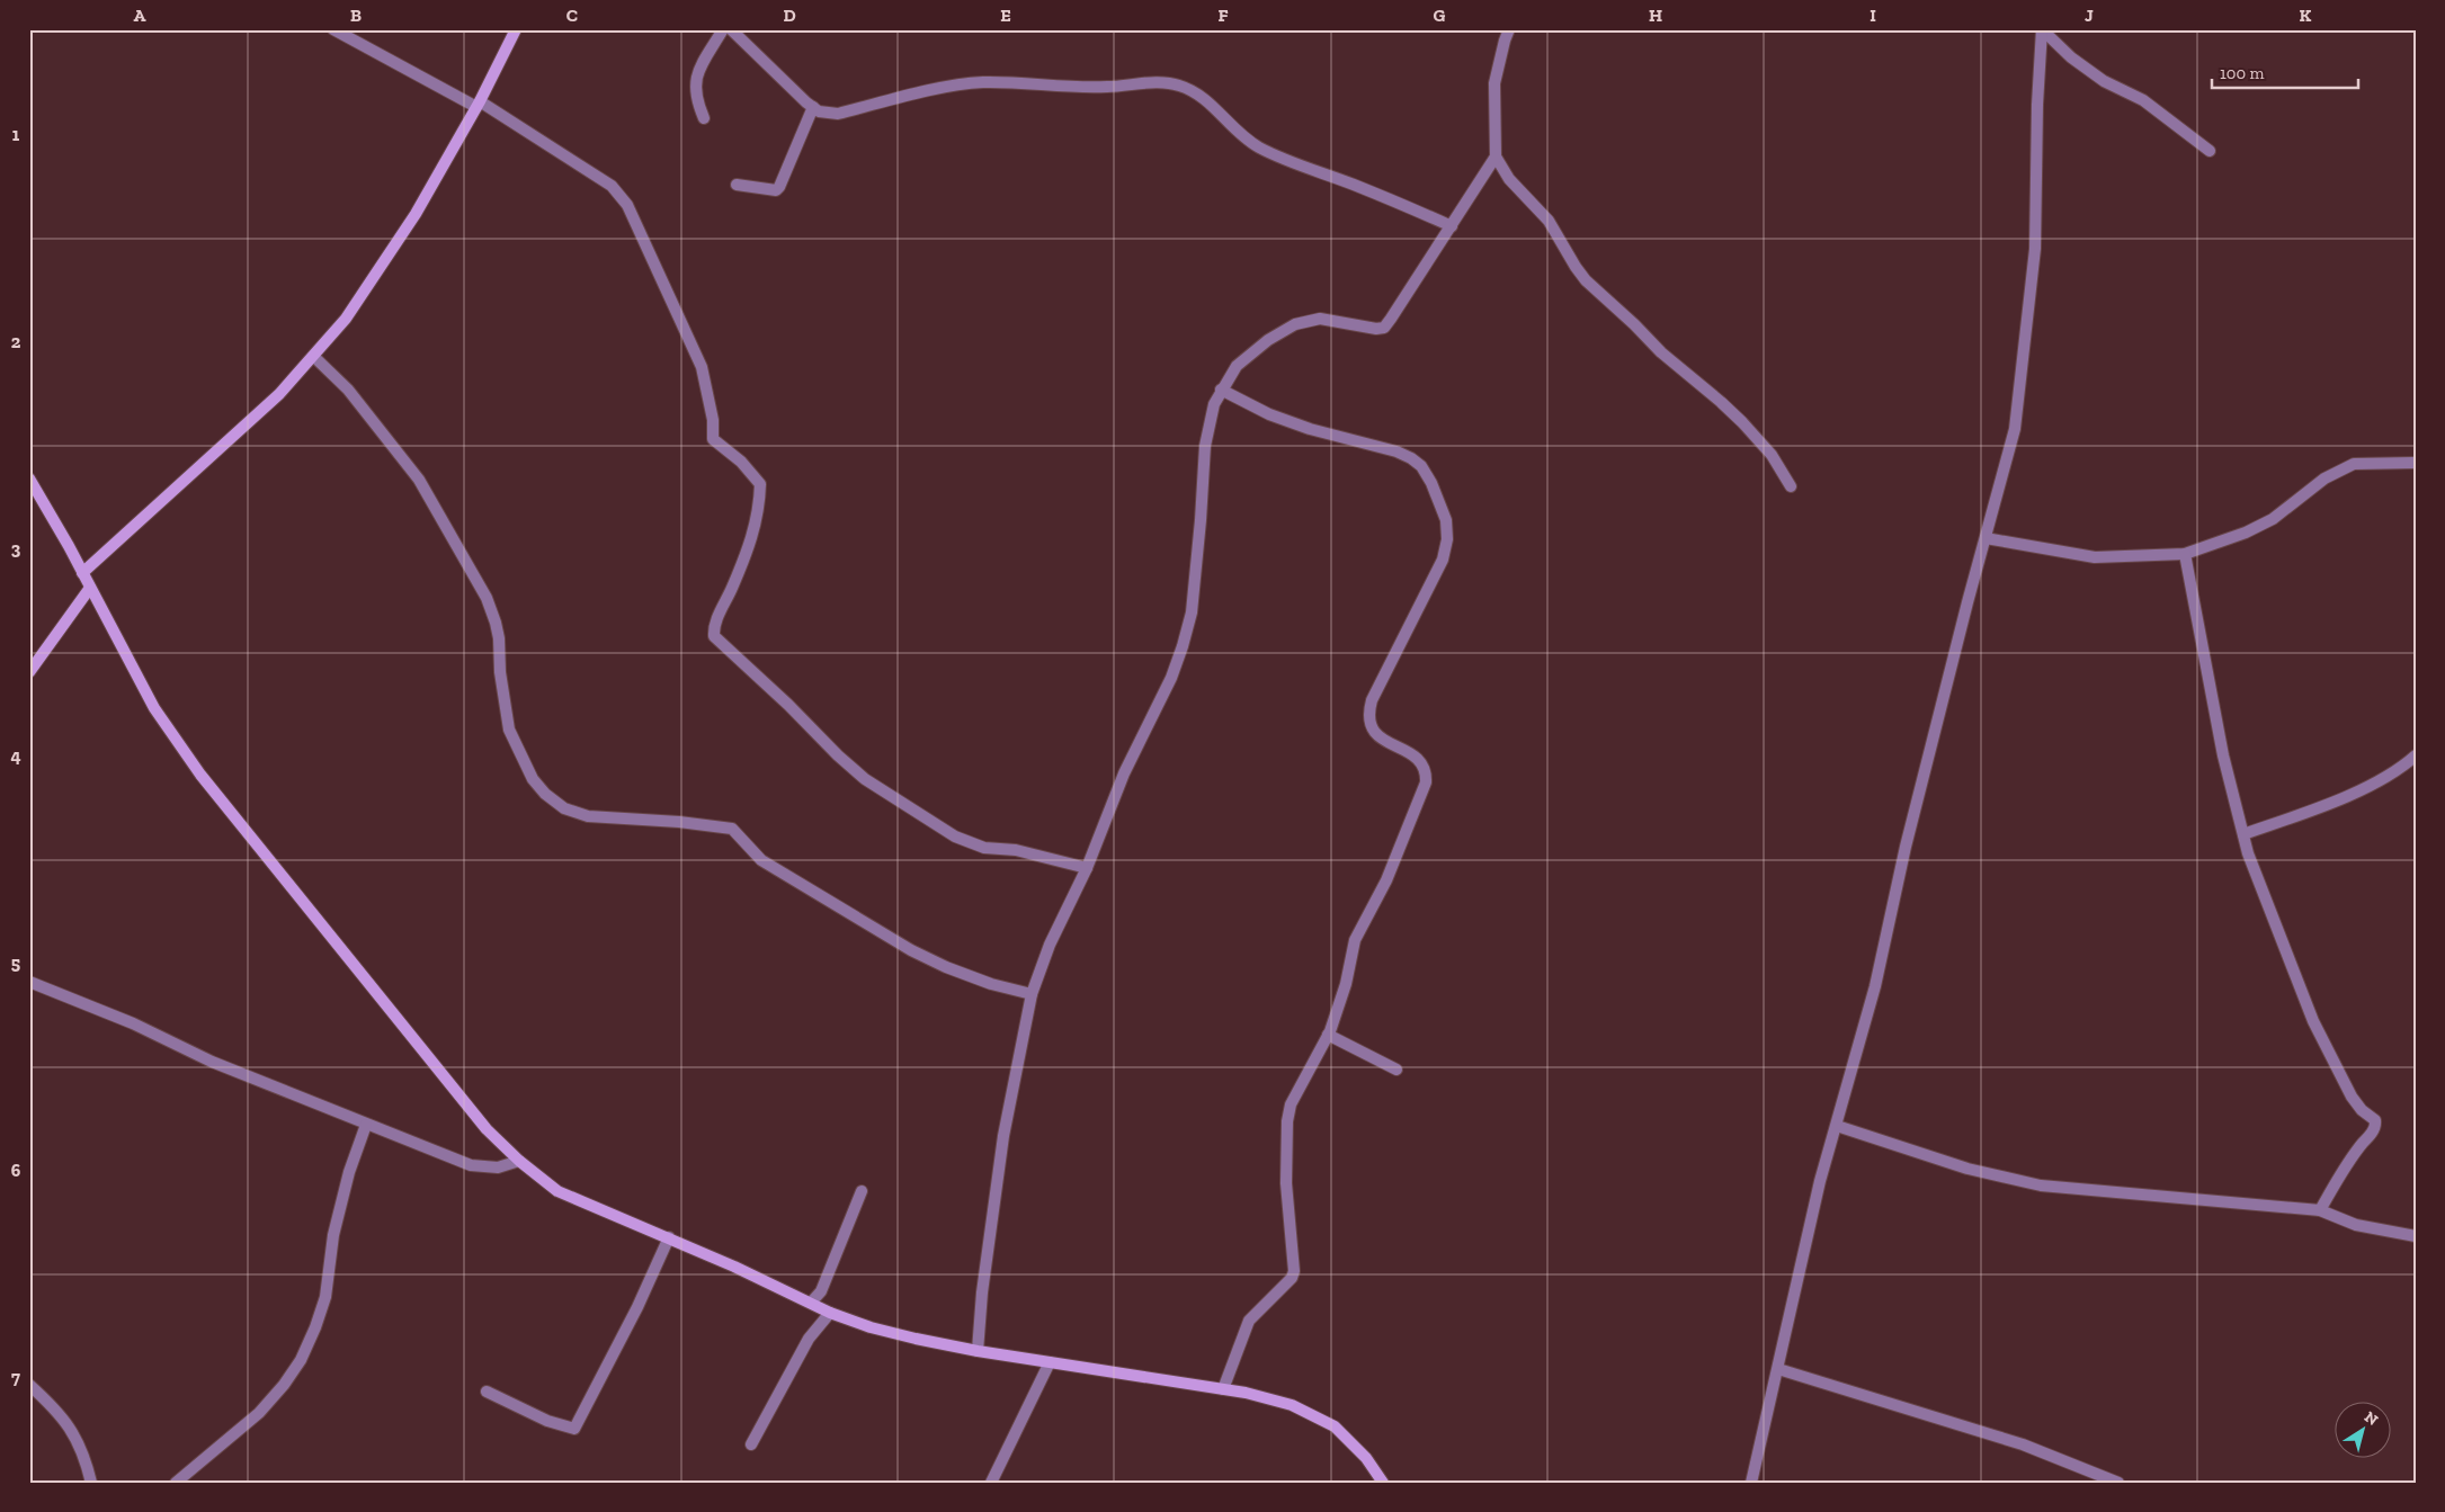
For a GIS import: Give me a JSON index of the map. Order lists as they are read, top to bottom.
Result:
{
  "scale_bar": "100 m",
  "north": "top right",
  "grid": {
    "columns": [
      "A",
      "B",
      "C",
      "D",
      "E",
      "F",
      "G",
      "H",
      "I",
      "J",
      "K"
    ],
    "rows": [
      "1",
      "2",
      "3",
      "4",
      "5",
      "6",
      "7"
    ]
  }
}
